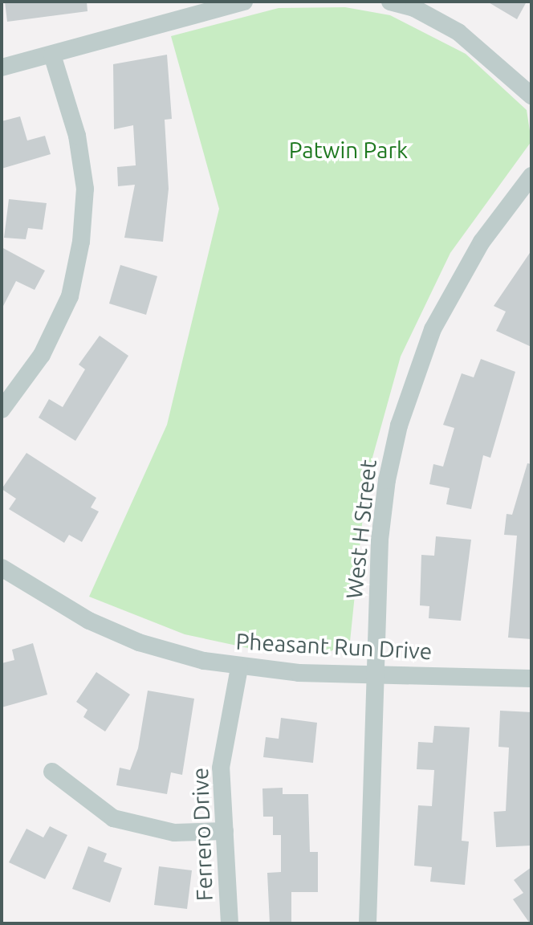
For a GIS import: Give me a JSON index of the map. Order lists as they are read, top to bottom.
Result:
{
  "streets": {
    "street": ["West H Street", "Pheasant Run Drive", "Ferrero Drive"]
  },
  "crossings": [
    ["West H Street", "Pheasant Run Drive"],
    ["Pheasant Run Drive", "Ferrero Drive"]
  ],
  "parks": ["Patwin Park"]
}
